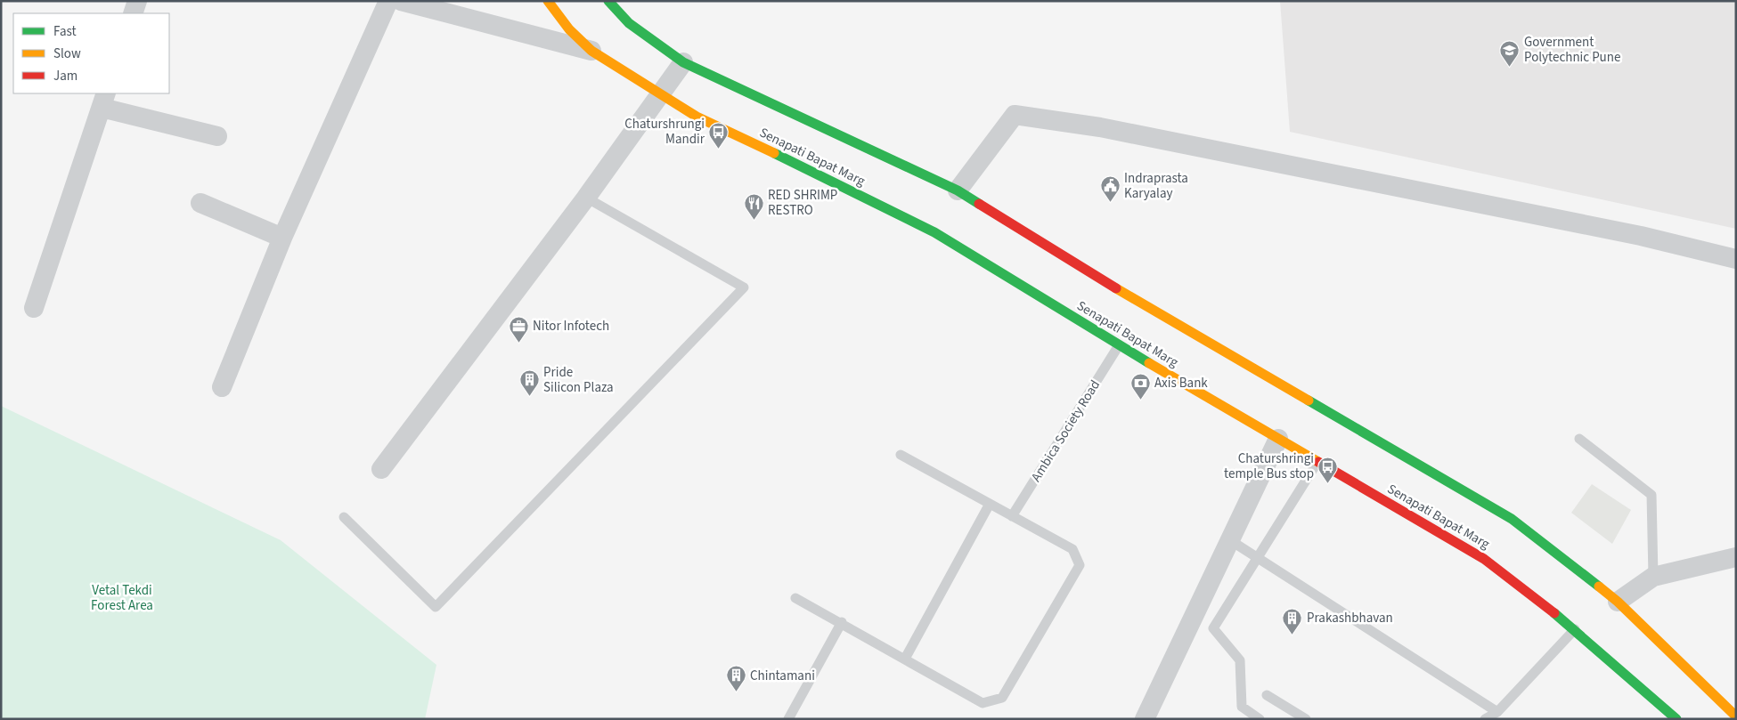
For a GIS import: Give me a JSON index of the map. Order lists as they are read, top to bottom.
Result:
{
  "streets": {
    "main road": ["Senapati Bapat Marg"],
    "lane": ["Ambica Society Road"]
  },
  "crossings": [
    ["Senapati Bapat Marg", "Ambica Society Road"]
  ],
  "parks": ["Vetal Tekdi Forest Area"],
  "places": {
    "school or university": ["Government Polytechnic Pune"],
    "bus stop": ["Chaturshrungi Mandir", "Chaturshringi temple Bus stop"],
    "public building": ["Indraprasta Karyalay"],
    "restaurant": ["RED SHRIMP RESTRO"],
    "office": ["Nitor Infotech"],
    "building": ["Pride Silicon Plaza", "Prakashbhavan", "Chintamani"],
    "bank": ["Axis Bank"]
  },
  "legend": ["Fast", "Slow", "Jam"]
}
